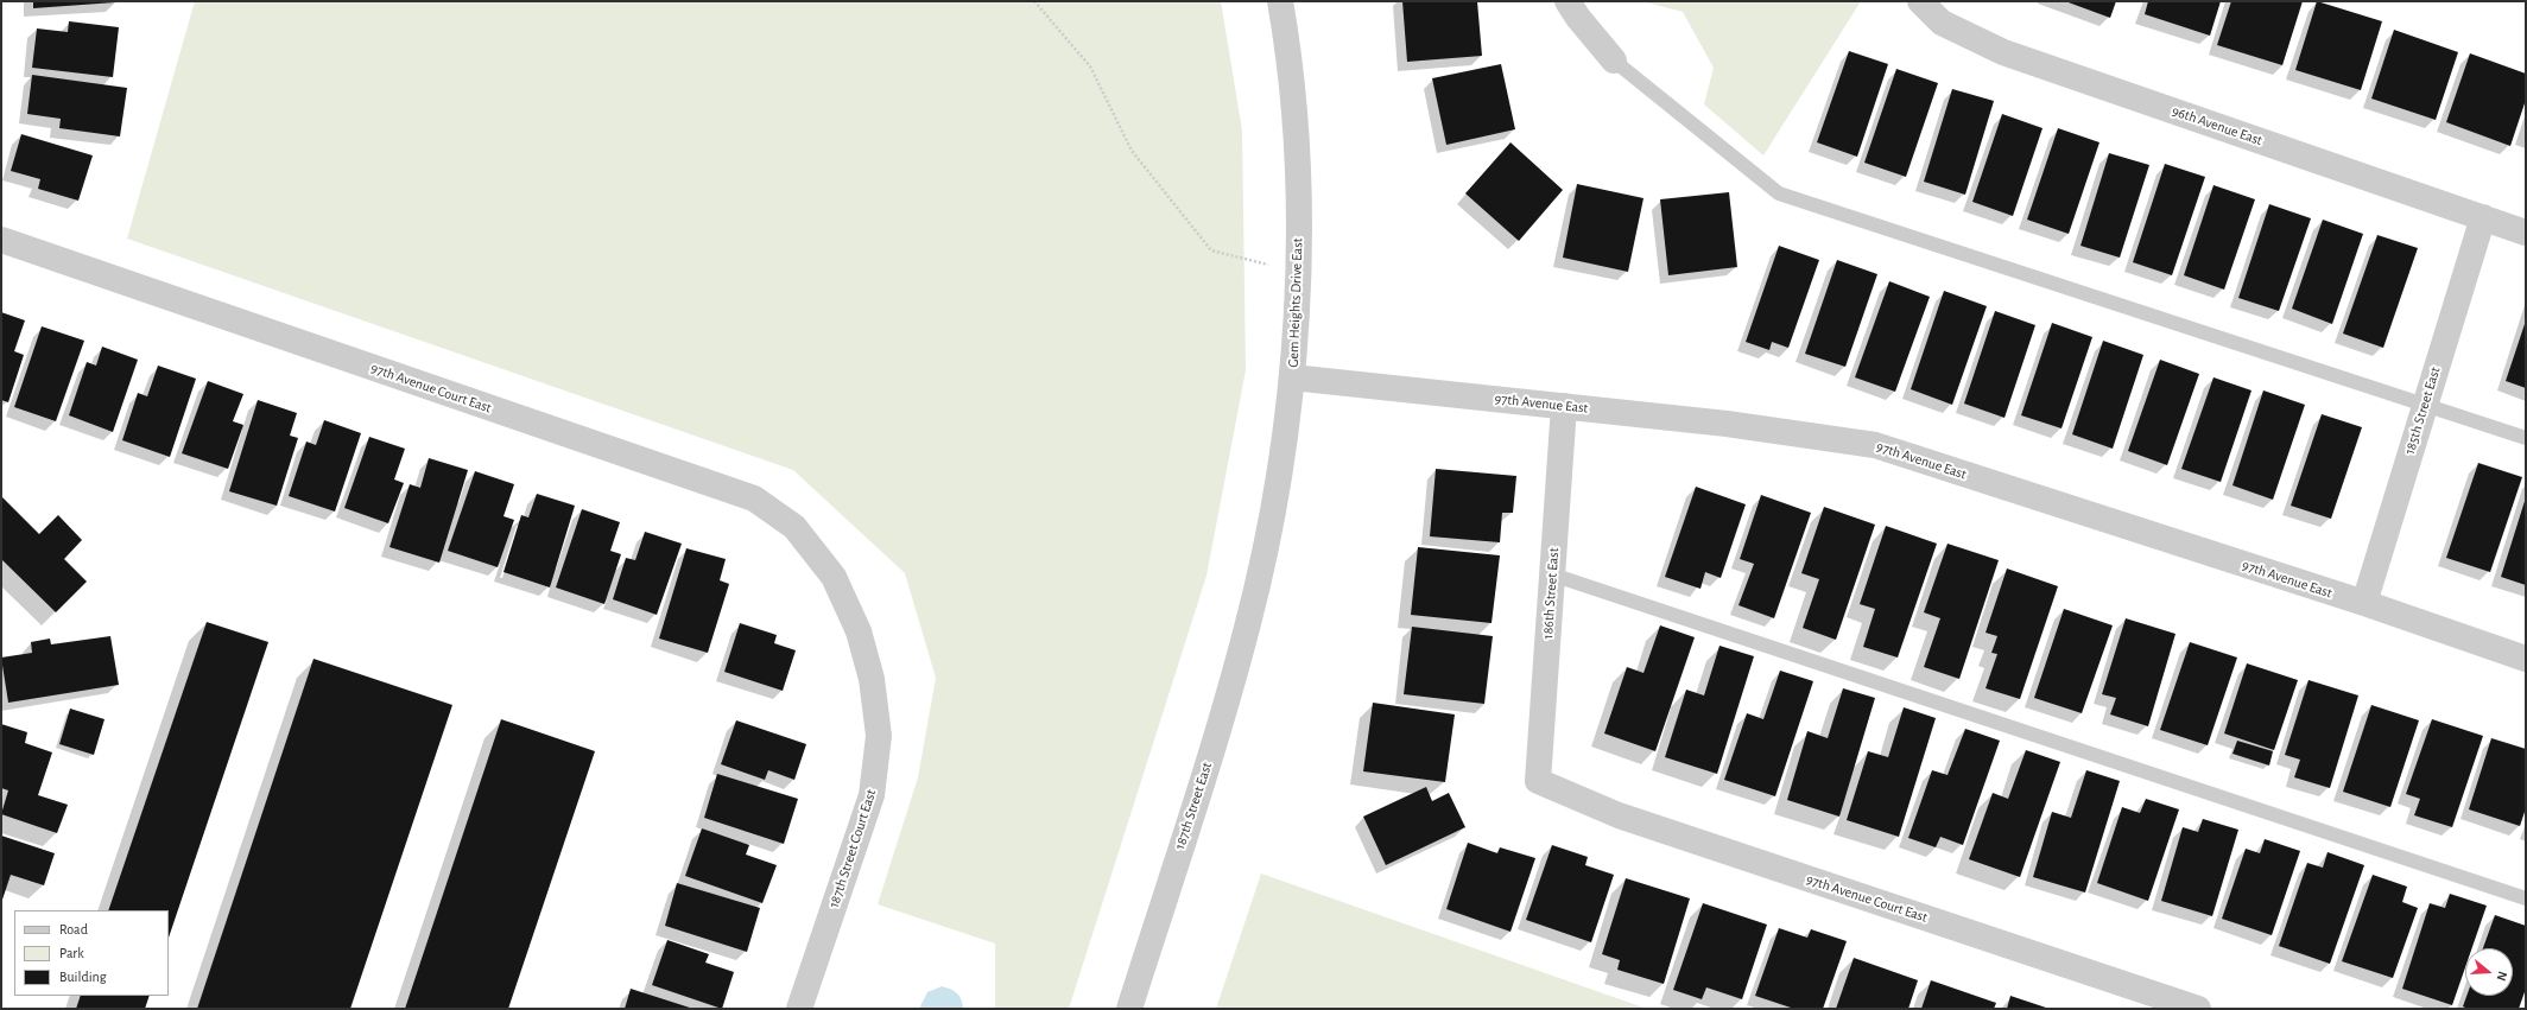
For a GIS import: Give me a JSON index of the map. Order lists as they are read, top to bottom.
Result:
{
  "streets": {
    "street": [
      "96th Avenue East",
      "Gem Heights Drive East",
      "97th Avenue Court East",
      "97th Avenue East",
      "185th Street East",
      "186th Street East",
      "187th Street East",
      "187th Street Court East"
    ]
  },
  "crossings": [
    ["96th Avenue East", "185th Street East"],
    ["Gem Heights Drive East", "97th Avenue East"],
    ["Gem Heights Drive East", "187th Street East"],
    ["97th Avenue Court East", "186th Street East"],
    ["97th Avenue Court East", "187th Street Court East"],
    ["97th Avenue East", "185th Street East"],
    ["97th Avenue East", "186th Street East"]
  ],
  "legend": ["Road", "Park", "Building"],
  "north": "right"
}
